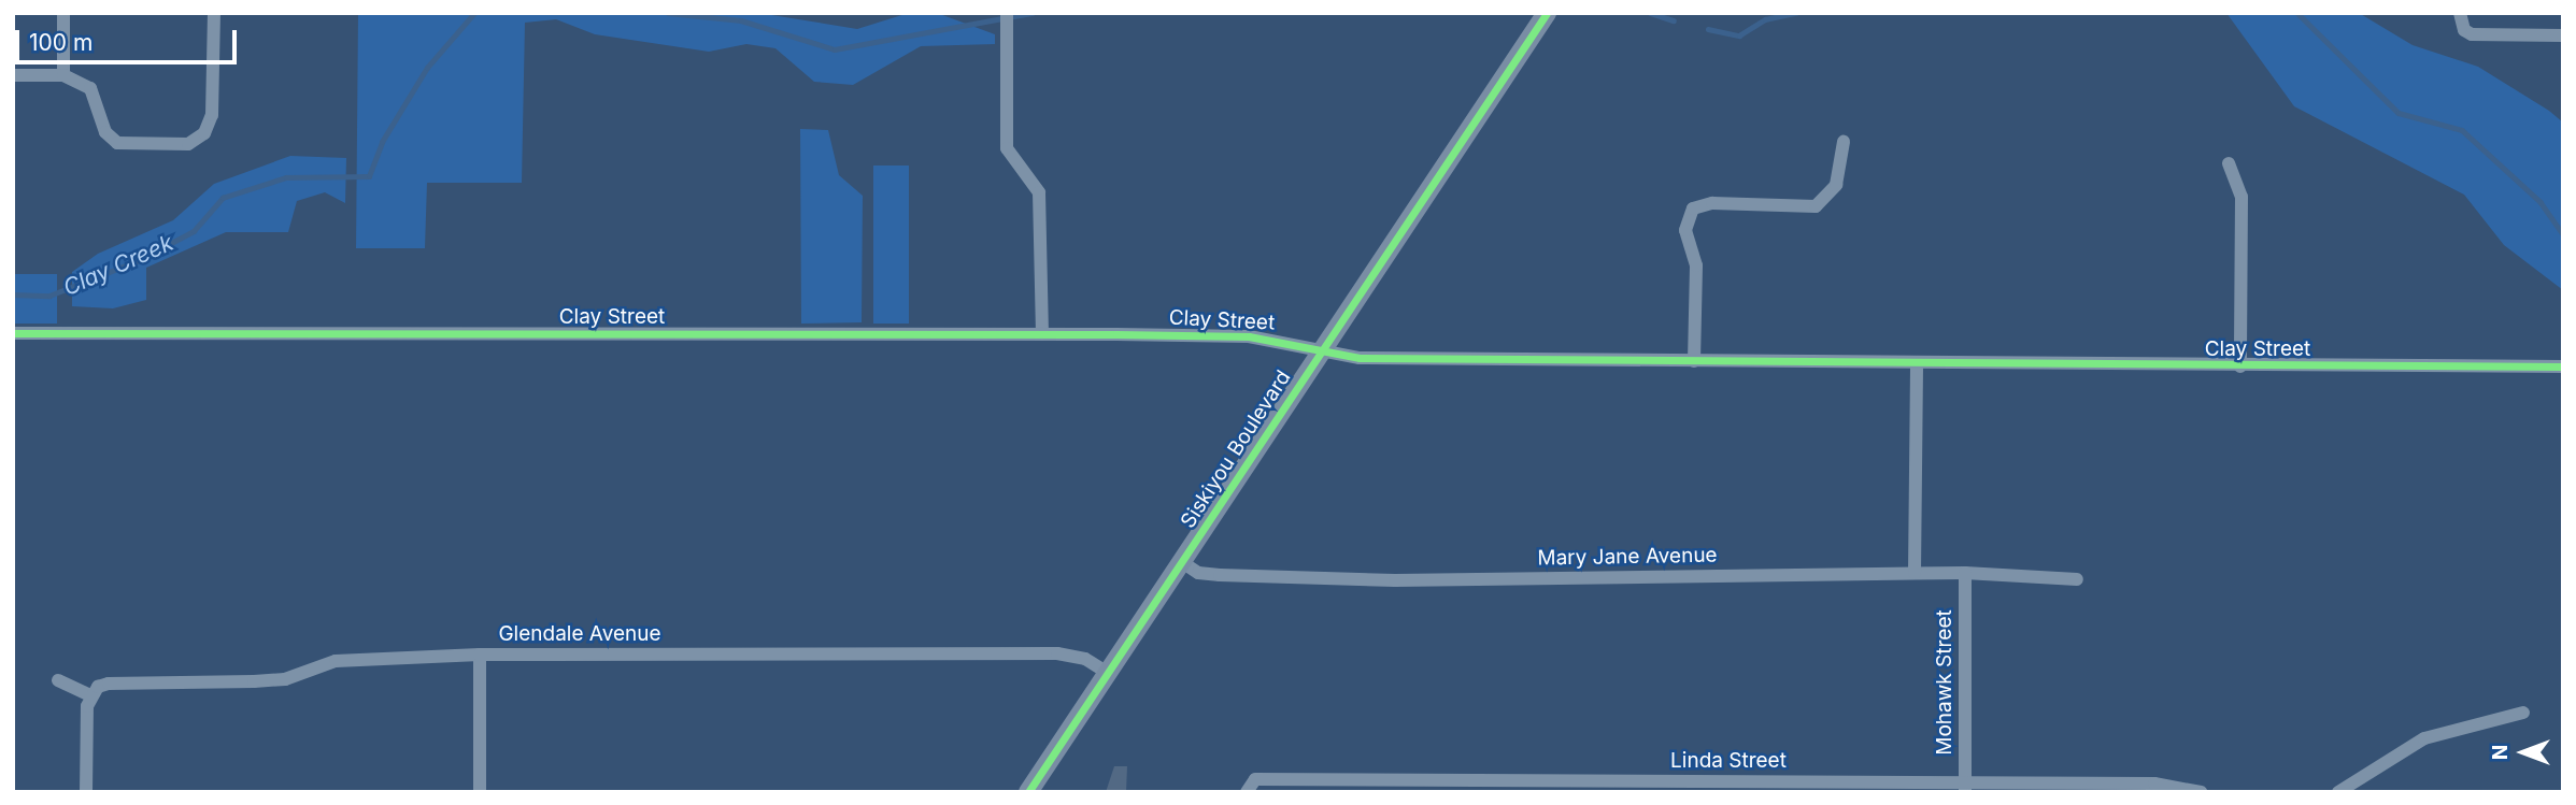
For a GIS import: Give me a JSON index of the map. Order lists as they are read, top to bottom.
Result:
{
  "streets": {
    "main road": ["Siskiyou Boulevard"],
    "street": [
      "Clay Street",
      "Mary Jane Avenue",
      "Glendale Avenue",
      "Mohawk Street",
      "Linda Street"
    ]
  },
  "crossings": [
    ["Clay Street", "Siskiyou Boulevard"],
    ["Siskiyou Boulevard", "Mary Jane Avenue"],
    ["Siskiyou Boulevard", "Glendale Avenue"],
    ["Mary Jane Avenue", "Mohawk Street"],
    ["Mohawk Street", "Linda Street"]
  ],
  "water": ["Clay Creek"],
  "scale_bar": "100 m",
  "north": "left"
}
